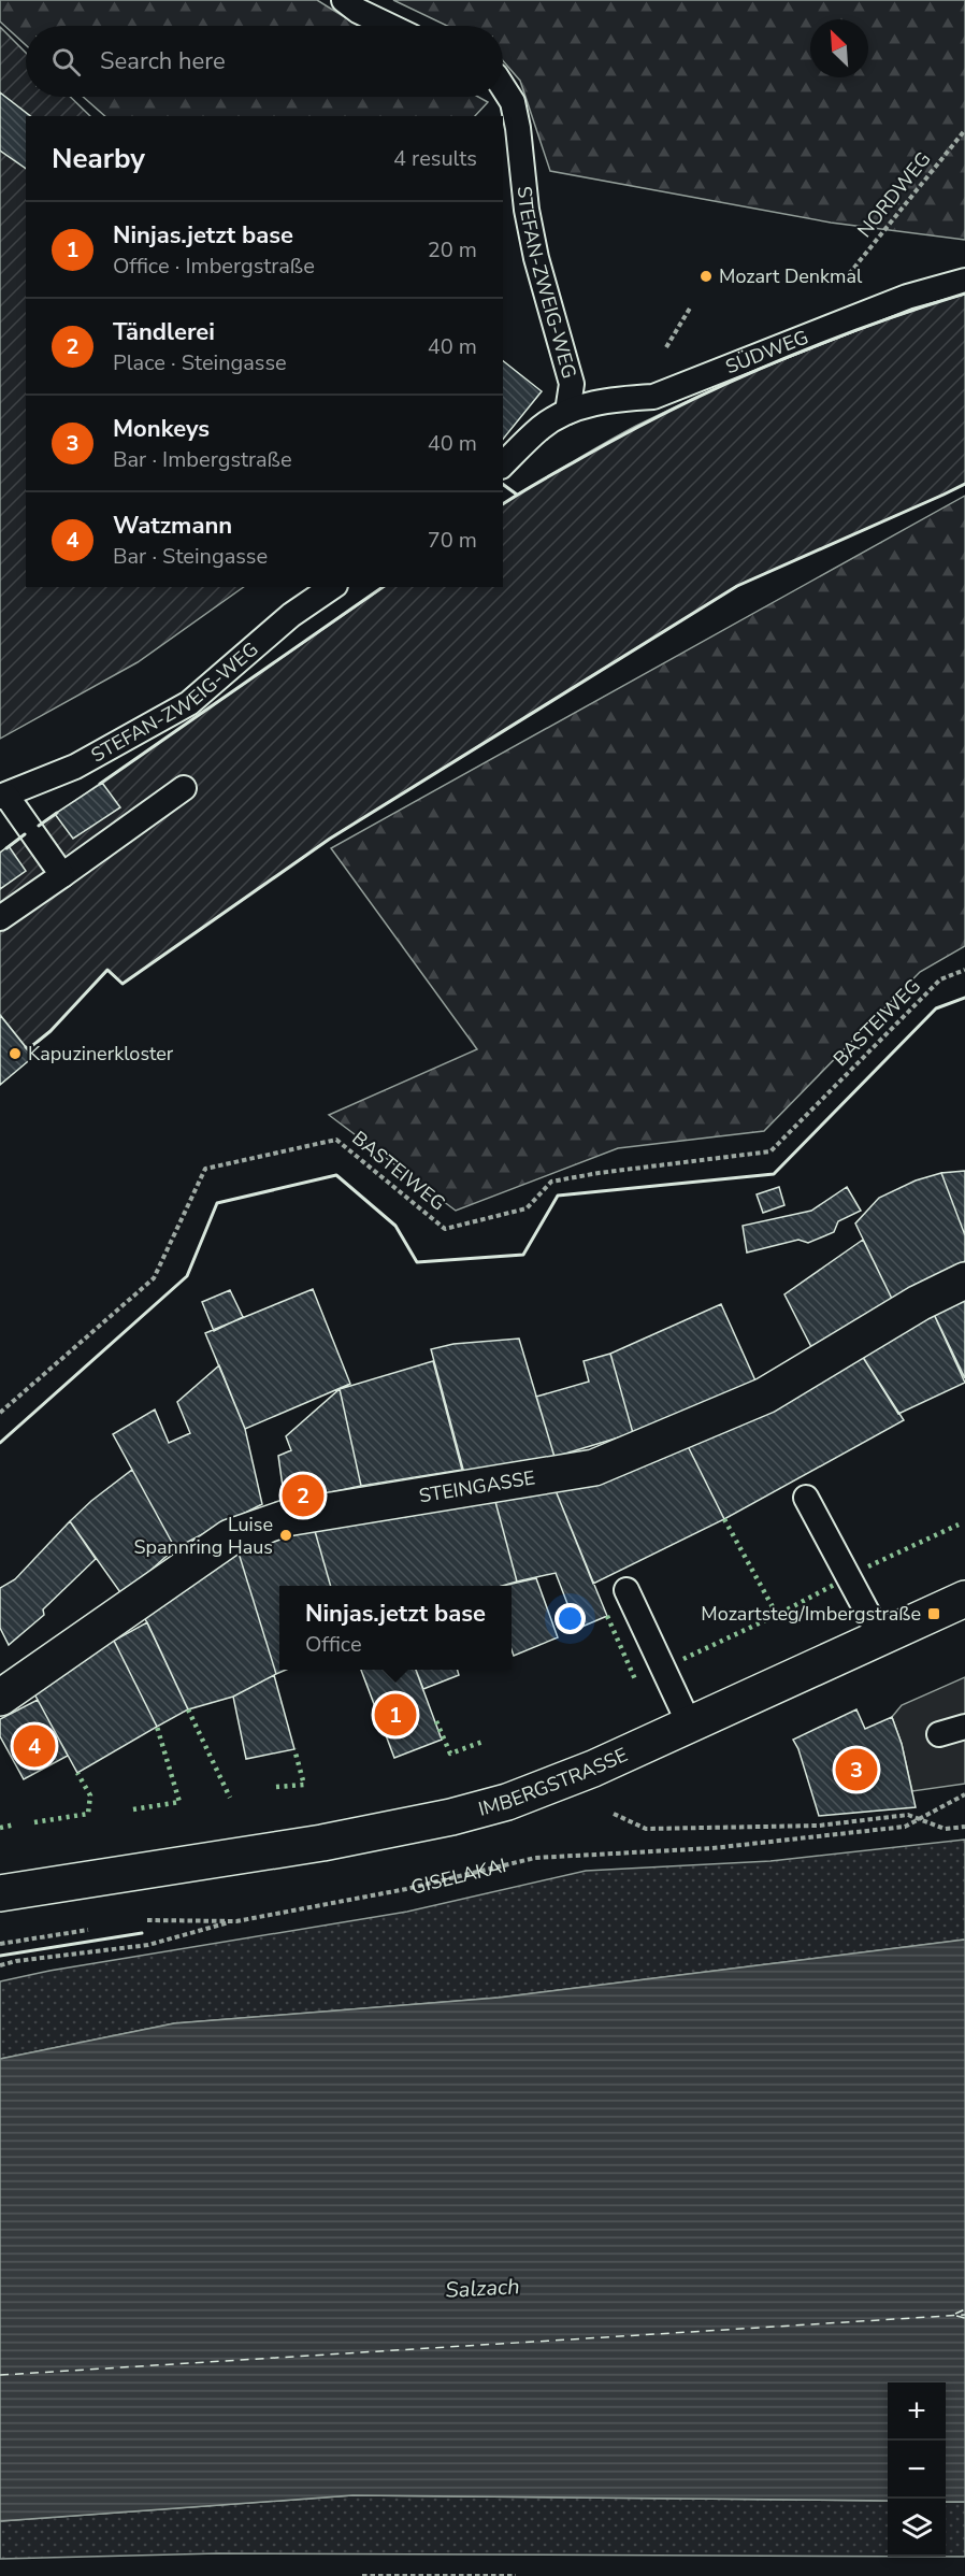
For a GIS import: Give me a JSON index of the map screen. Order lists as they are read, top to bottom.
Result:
{
  "streets": {
    "street": ["STEINGASSE", "IMBERGSTRASSE"],
    "lane": ["STEFAN-ZWEIG-WEG", "SÜDWEG"],
    "path": ["NORDWEG", "BASTEIWEG", "GISELAKAI"]
  },
  "crossings": [
    ["STEFAN-ZWEIG-WEG", "SÜDWEG"]
  ],
  "water": ["Salzach"],
  "places": {
    "other": ["Mozart Denkmal", "Kapuzinerkloster", "Luise Spannring Haus"],
    "transit": ["Mozartsteg/Imbergstraße"]
  },
  "north": "top left",
  "page": {
    "search": "Search here",
    "heading": ["Nearby", "4 results"],
    "list": [
      {
        "mark": "1",
        "name": "Ninjas.jetzt base",
        "note": "Office · Imbergstraße",
        "value": "20 m"
      },
      {
        "mark": "2",
        "name": "Tändlerei",
        "note": "Place · Steingasse",
        "value": "40 m"
      },
      {
        "mark": "3",
        "name": "Monkeys",
        "note": "Bar · Imbergstraße",
        "value": "40 m"
      },
      {
        "mark": "4",
        "name": "Watzmann",
        "note": "Bar · Steingasse",
        "value": "70 m"
      }
    ],
    "pins": [
      "2",
      "1",
      "4",
      "3"
    ],
    "popup": ["Ninjas.jetzt base", "Office"],
    "map_buttons": ["+", "−"]
  }
}
